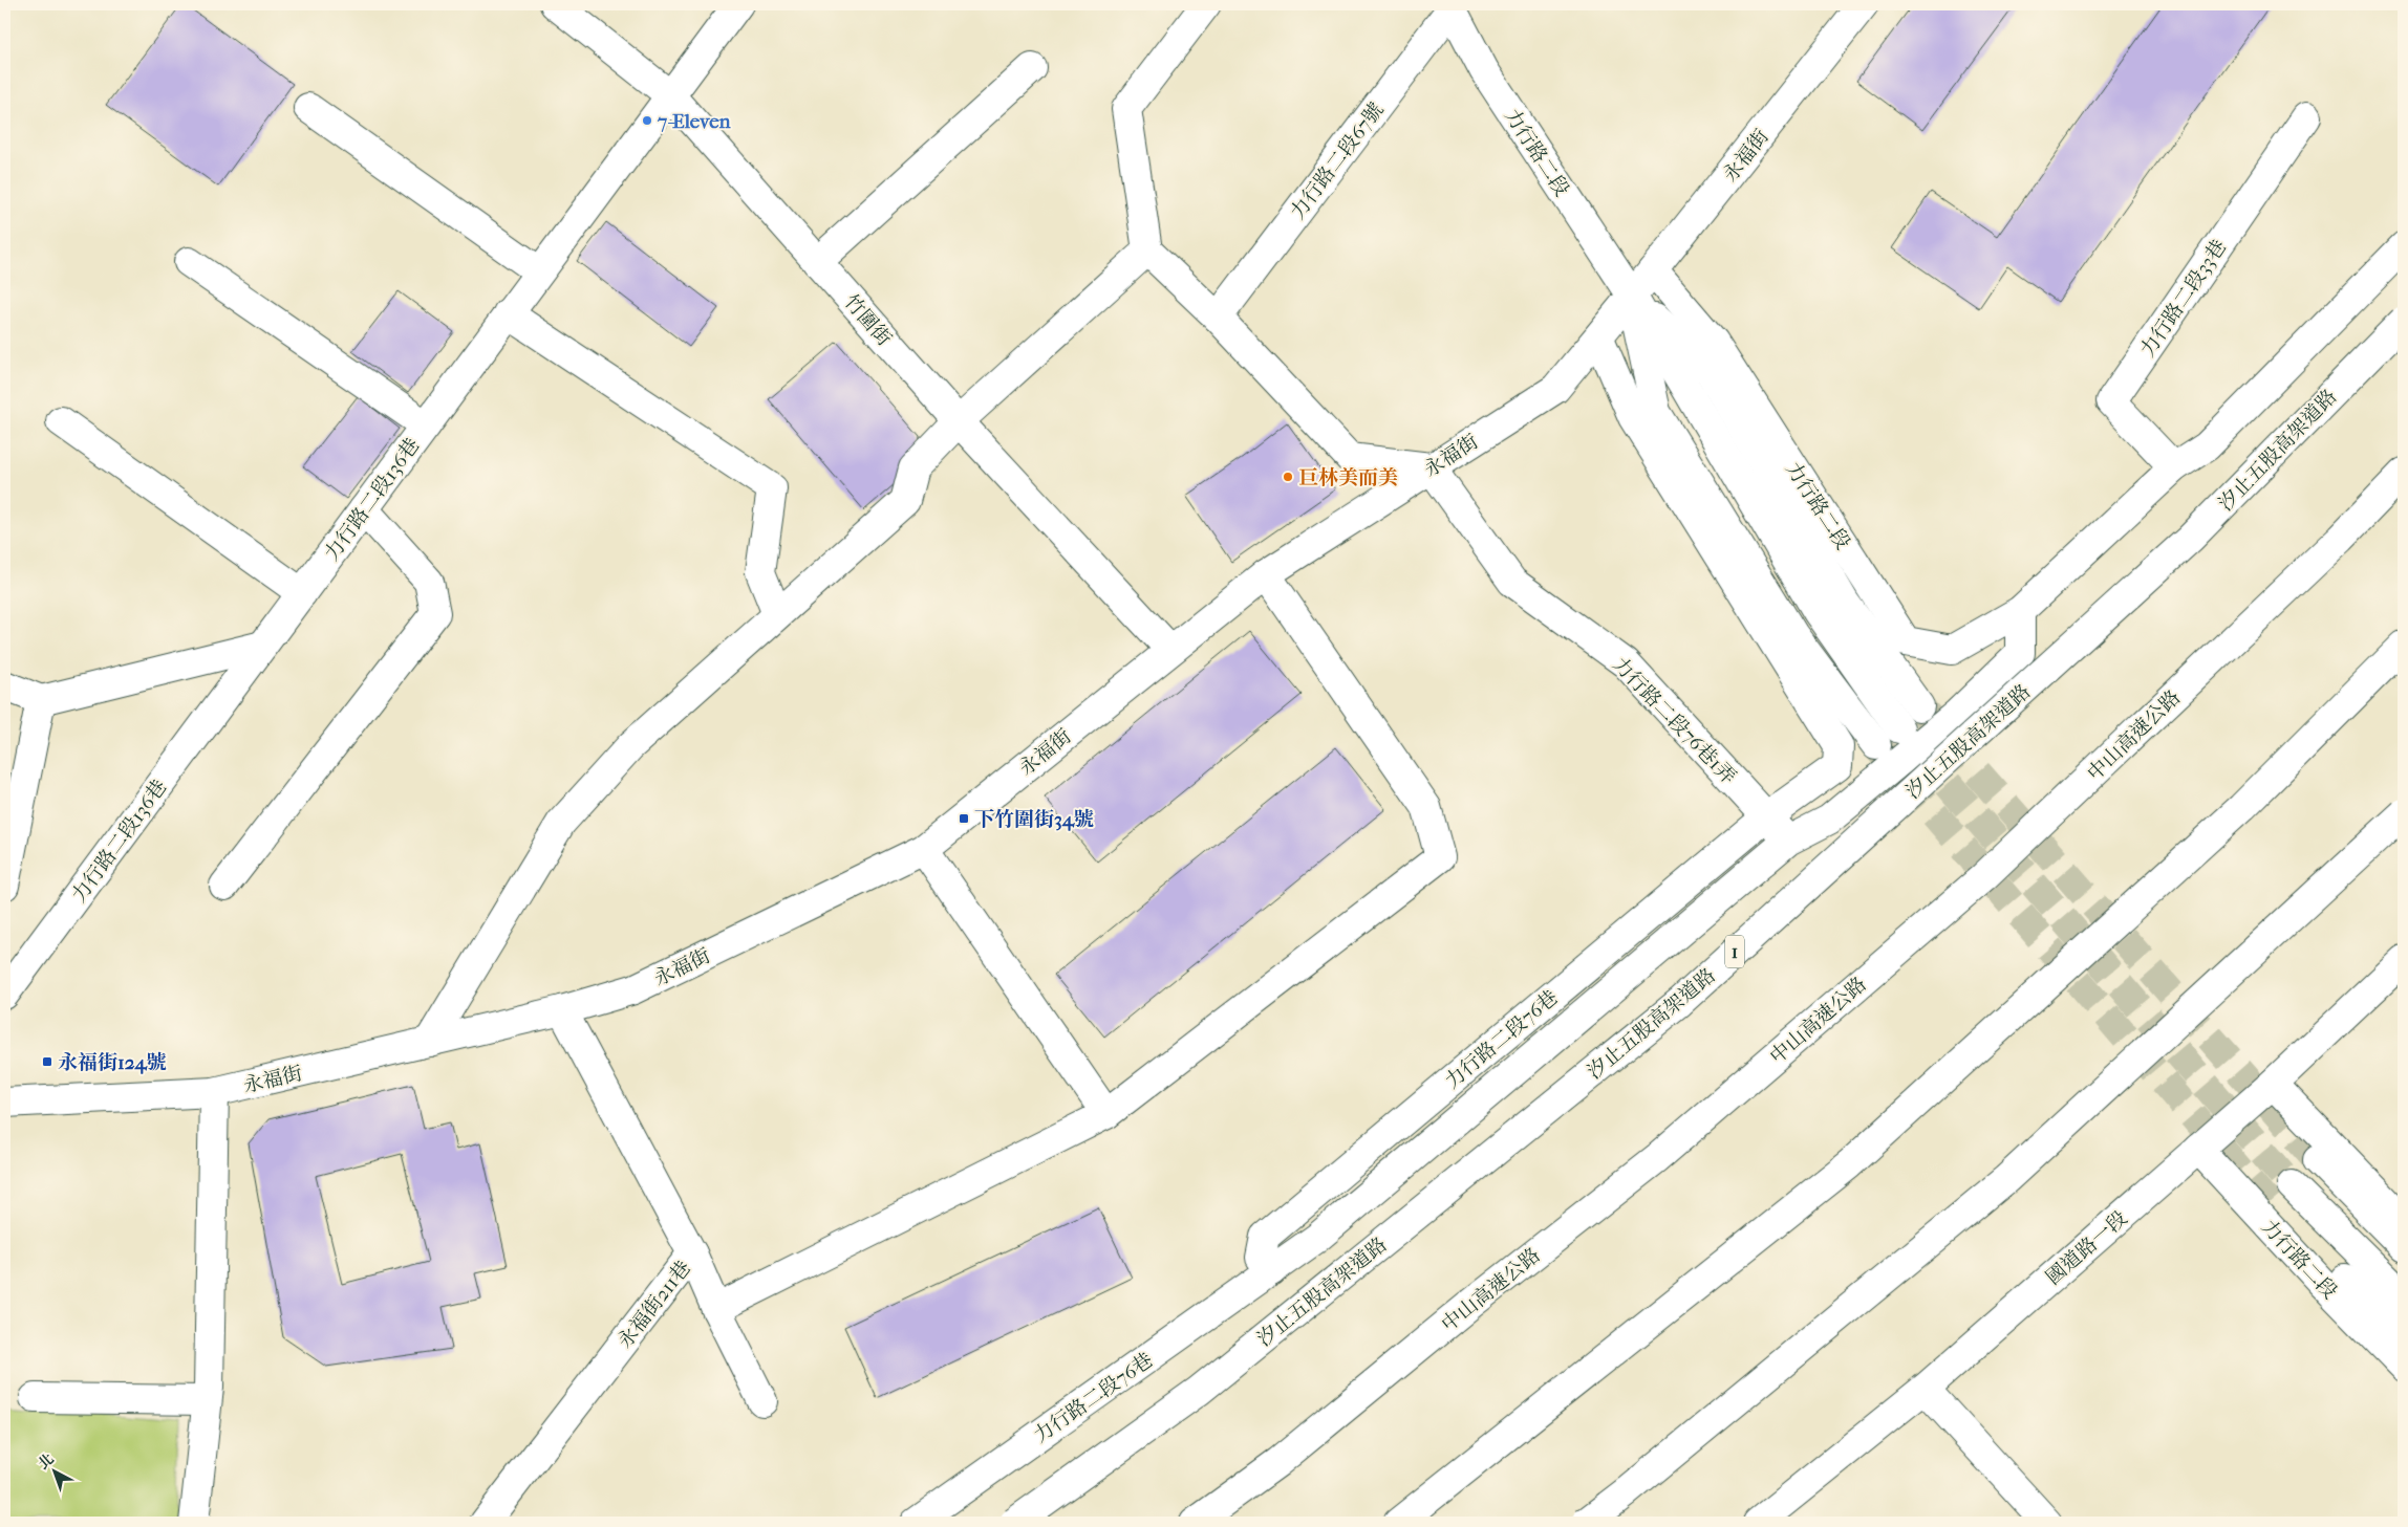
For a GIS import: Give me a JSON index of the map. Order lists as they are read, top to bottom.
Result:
{
  "streets": {
    "main road": [
      "力行路二段",
      "永福街",
      "力行路二段67號",
      "力行路二段33巷",
      "竹圍街",
      "汐止五股高架道路",
      "力行路二段136巷",
      "力行路二段76巷1弄",
      "中山高速公路",
      "1",
      "力行路二段76巷",
      "國道路一段",
      "永福街211巷"
    ]
  },
  "crossings": [
    ["力行路二段", "永福街"],
    ["力行路二段", "力行路二段67號"],
    ["力行路二段", "力行路二段76巷"],
    ["力行路二段", "國道路一段"],
    ["永福街", "竹圍街"],
    ["永福街", "力行路二段76巷1弄"],
    ["永福街", "力行路二段76巷"],
    ["永福街", "永福街211巷"],
    ["竹圍街", "力行路二段136巷"],
    ["力行路二段76巷1弄", "力行路二段76巷"]
  ],
  "places": {
    "other": ["7-Eleven", "巨林美而美"],
    "transit": ["下竹圍街34號", "永福街124號"]
  },
  "north": "top left"
}
